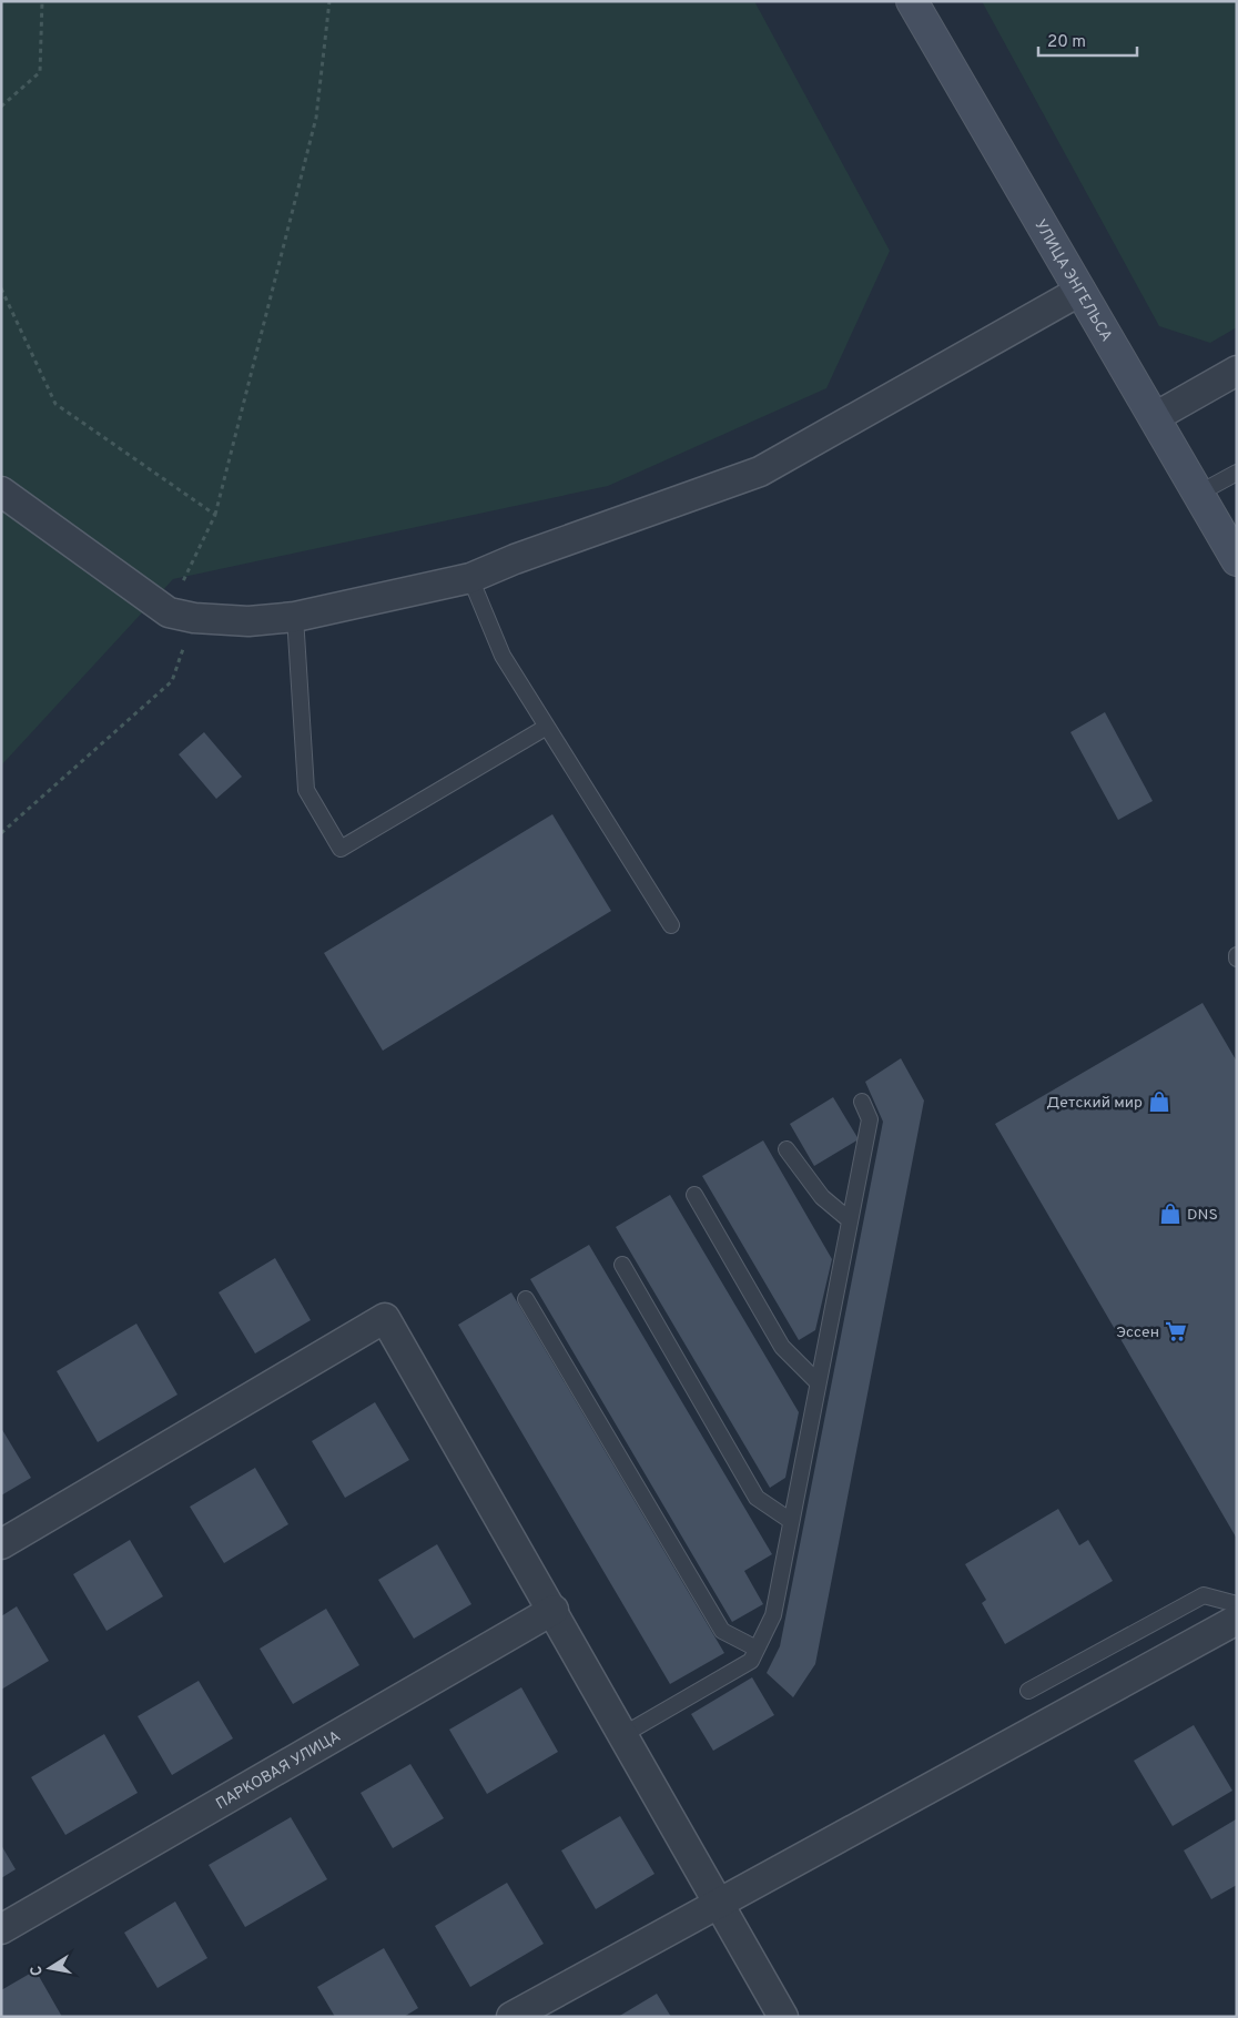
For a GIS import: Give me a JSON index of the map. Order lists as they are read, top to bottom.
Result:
{
  "streets": {
    "main road": ["УЛИЦА ЭНГЕЛЬСА"],
    "street": ["ПАРКОВАЯ УЛИЦА"]
  },
  "places": {
    "shop": ["Детский мир", "DNS"],
    "supermarket": ["Эссен"]
  },
  "scale_bar": "20 m",
  "north": "left"
}
